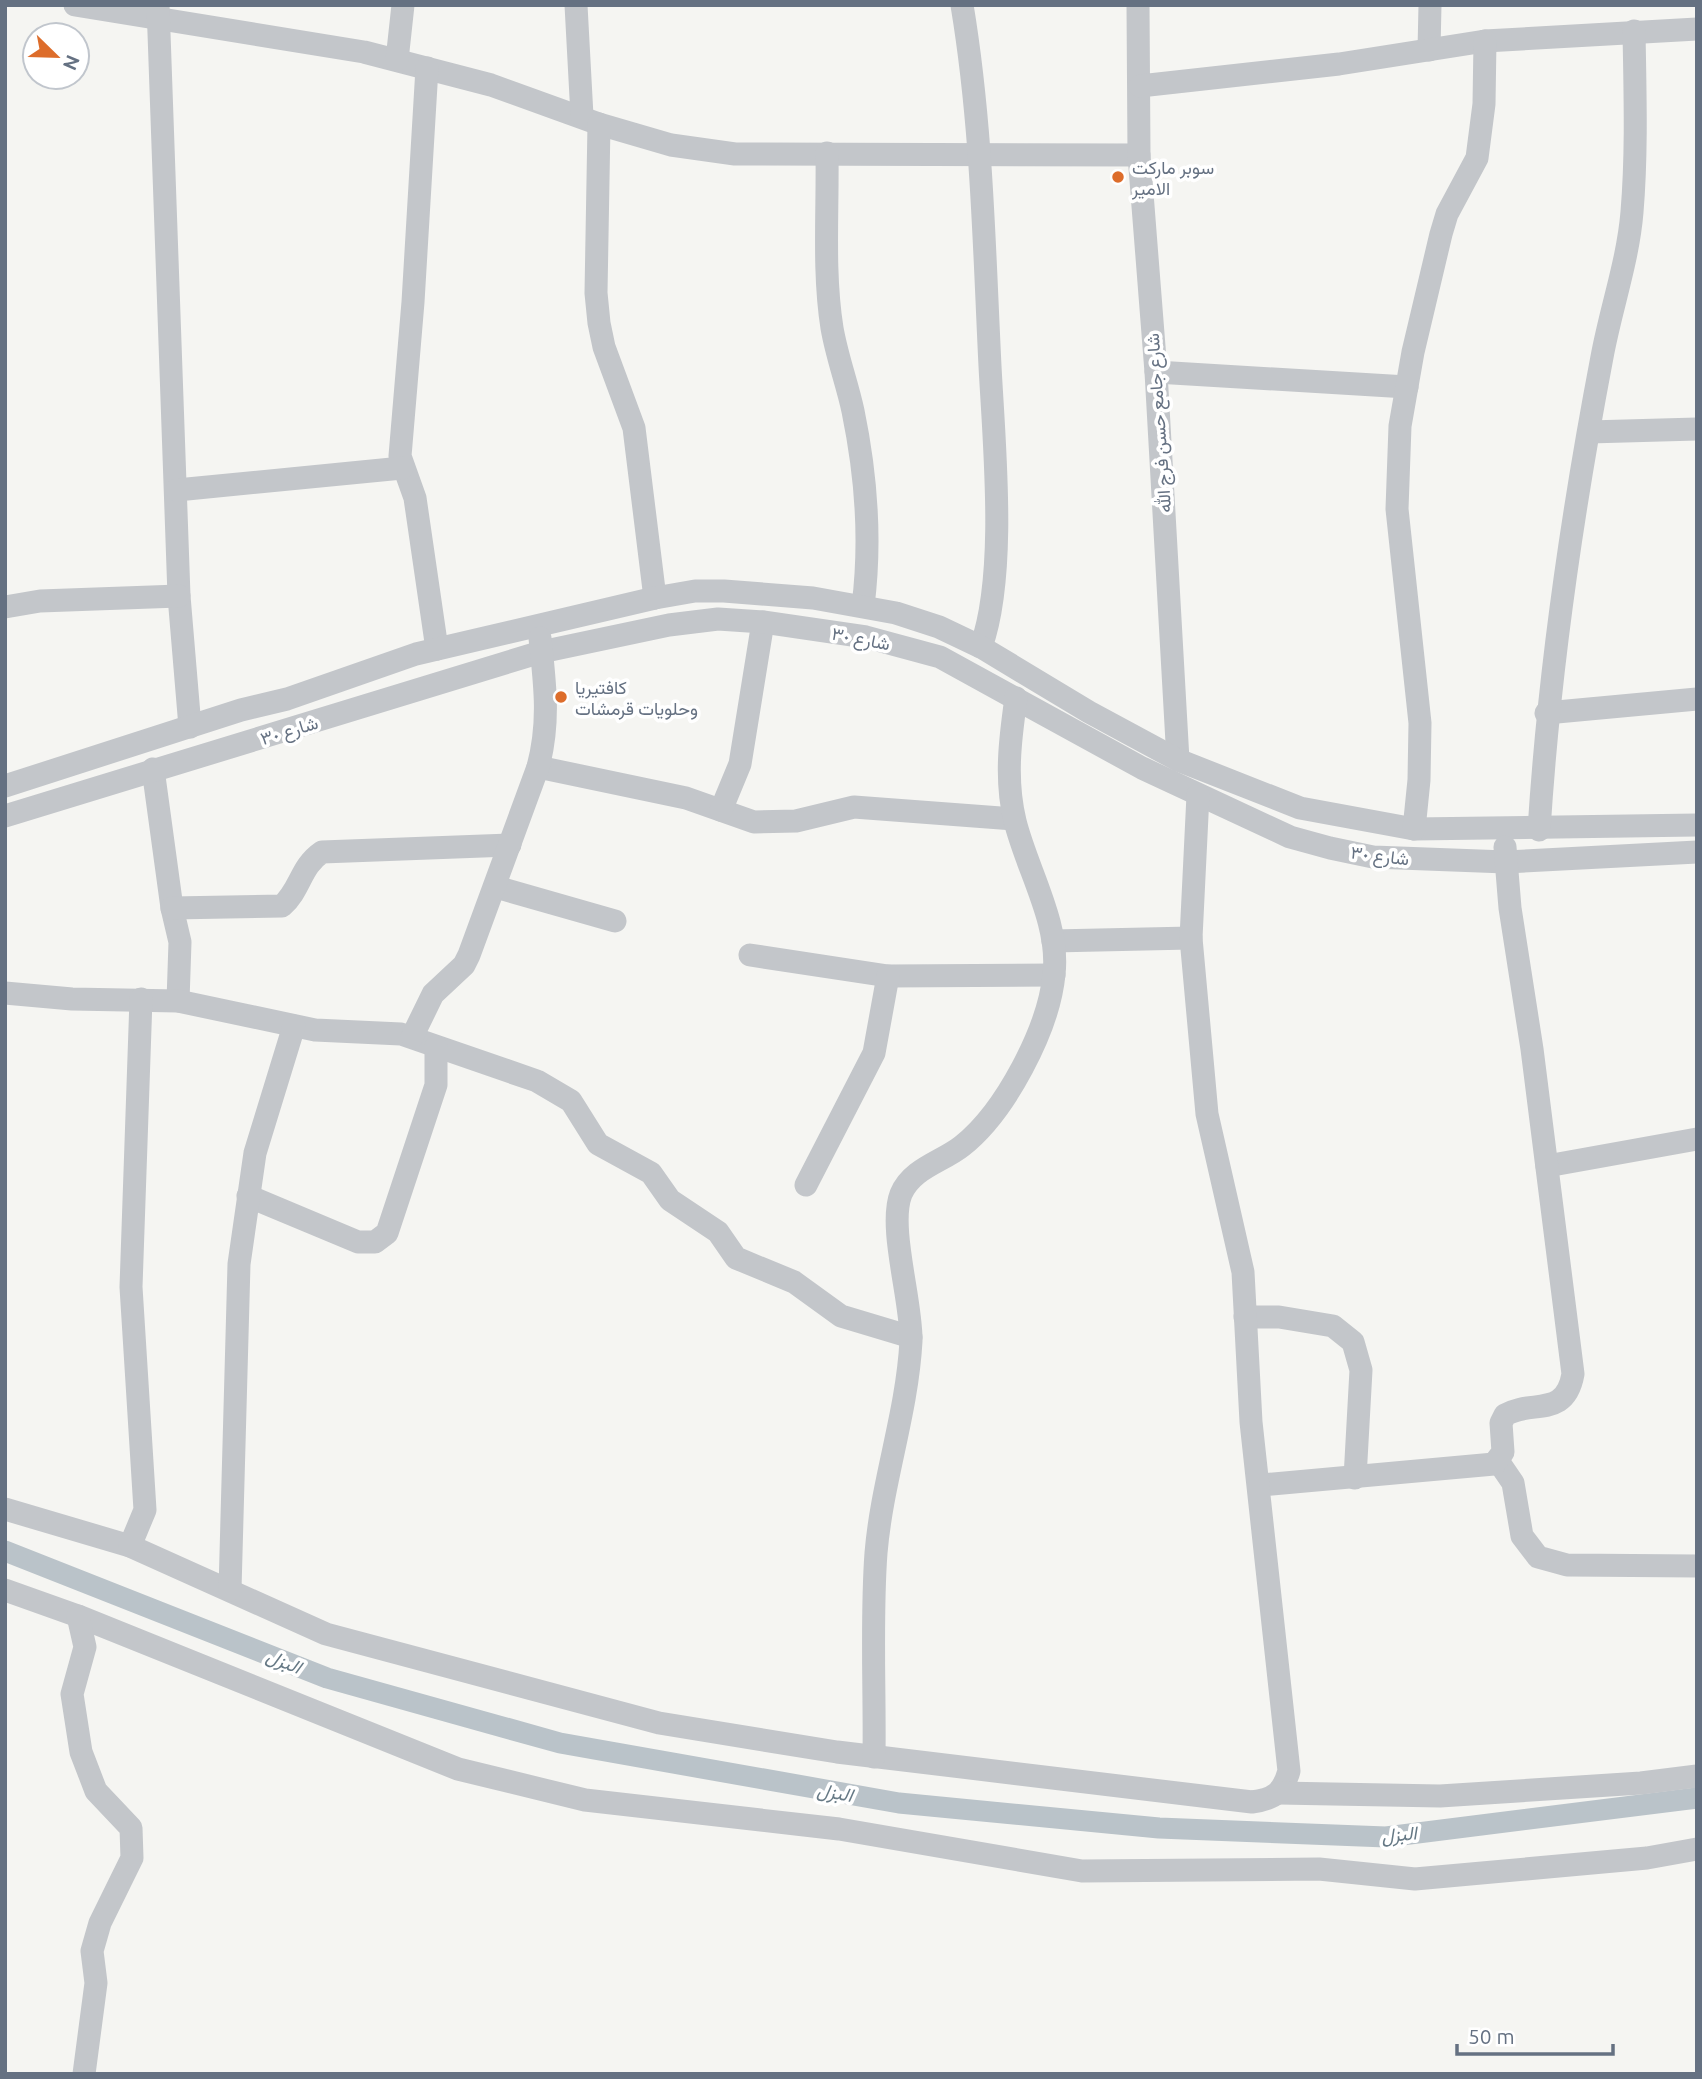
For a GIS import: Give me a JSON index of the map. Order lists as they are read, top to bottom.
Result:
{
  "streets": {
    "street": ["شارع جامع حسن فرج الله", "شارع ٣٠"]
  },
  "crossings": [
    ["شارع جامع حسن فرج الله", "شارع ٣٠"]
  ],
  "water": ["البزل"],
  "places": ["سوبر ماركت الامير", "كافتيريا وحلويات قرمشات"],
  "scale_bar": "50 m",
  "north": "bottom right"
}
